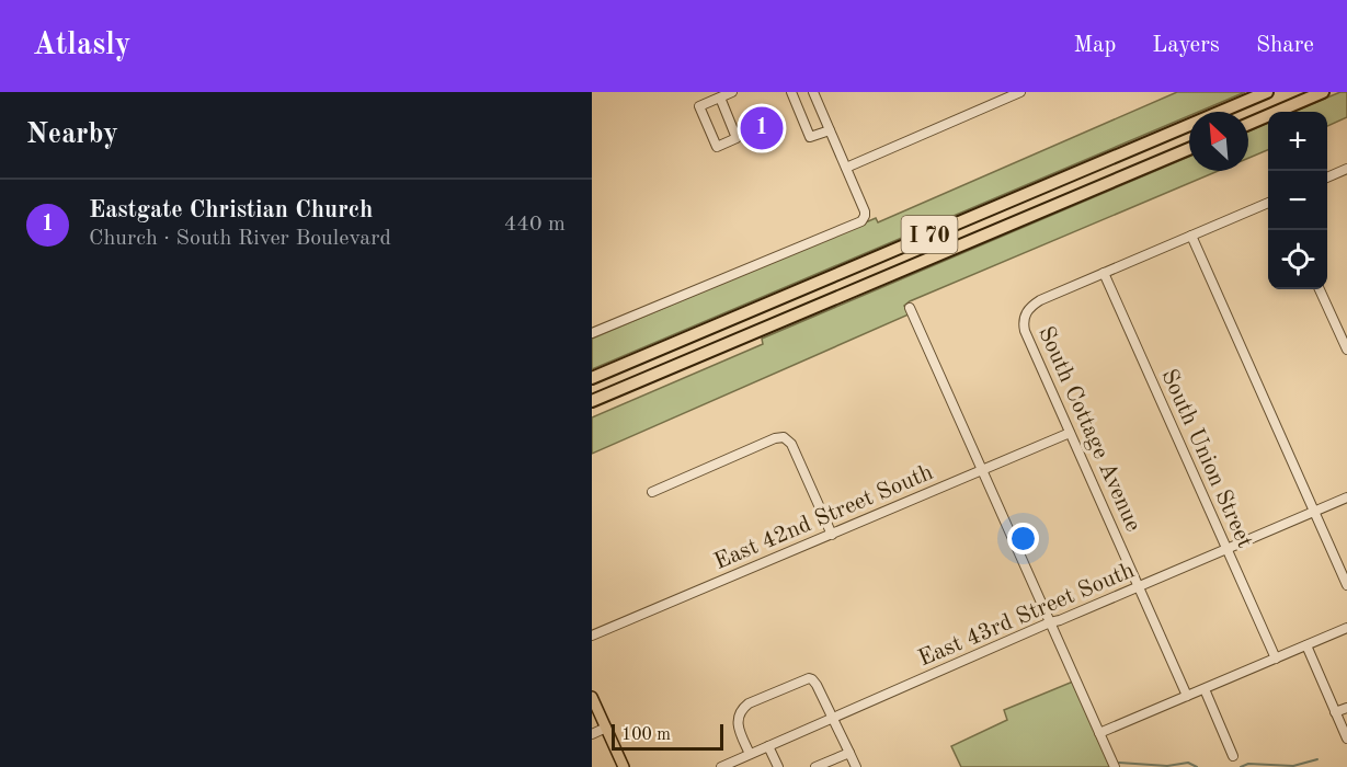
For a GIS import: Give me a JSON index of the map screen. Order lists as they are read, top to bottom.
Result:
{
  "streets": {
    "highway": ["I 70"],
    "street": [
      "South Cottage Avenue",
      "South Union Street",
      "East 42nd Street South",
      "East 43rd Street South"
    ]
  },
  "crossings": [
    ["South Cottage Avenue", "South Union Street"],
    ["South Cottage Avenue", "East 42nd Street South"],
    ["South Cottage Avenue", "East 43rd Street South"],
    ["South Union Street", "East 43rd Street South"]
  ],
  "scale_bar": "100 m",
  "north": "top left",
  "page": {
    "header": "Atlasly",
    "nav": ["Map", "Layers", "Share"],
    "heading": "Nearby",
    "pins": "1",
    "map_buttons": ["+", "−"],
    "list": [
      {
        "mark": "1",
        "name": "Eastgate Christian Church",
        "note": "Church · South River Boulevard",
        "value": "440 m"
      }
    ],
    "scale": "100 m"
  }
}
